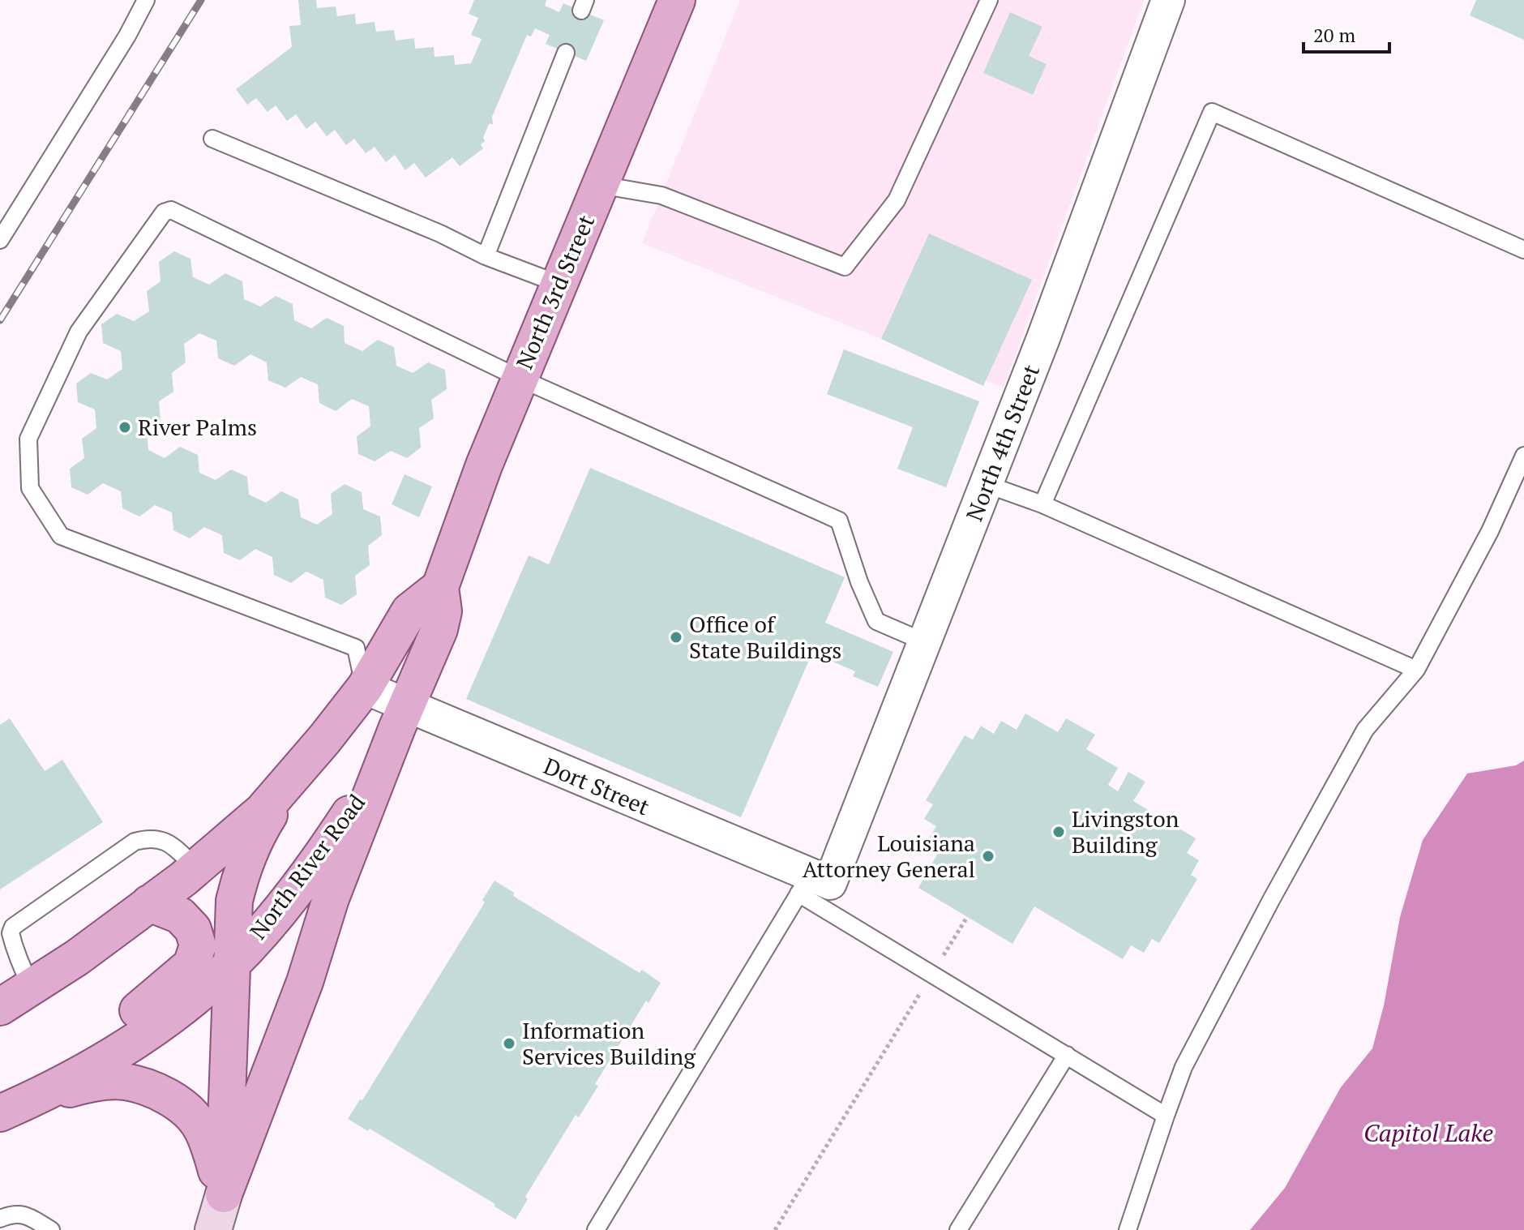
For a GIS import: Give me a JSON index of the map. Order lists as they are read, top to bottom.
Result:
{
  "streets": {
    "main road": ["North 3rd Street", "North River Road"],
    "street": ["North 4th Street", "Dort Street"]
  },
  "crossings": [
    ["North 3rd Street", "Dort Street"],
    ["North 3rd Street", "North River Road"],
    ["North 4th Street", "Dort Street"],
    ["Dort Street", "North River Road"]
  ],
  "water": ["Capitol Lake"],
  "places": [
    "River Palms",
    "Office of State Buildings",
    "Livingston Building",
    "Louisiana Attorney General",
    "Information Services Building"
  ],
  "scale_bar": "20 m"
}
